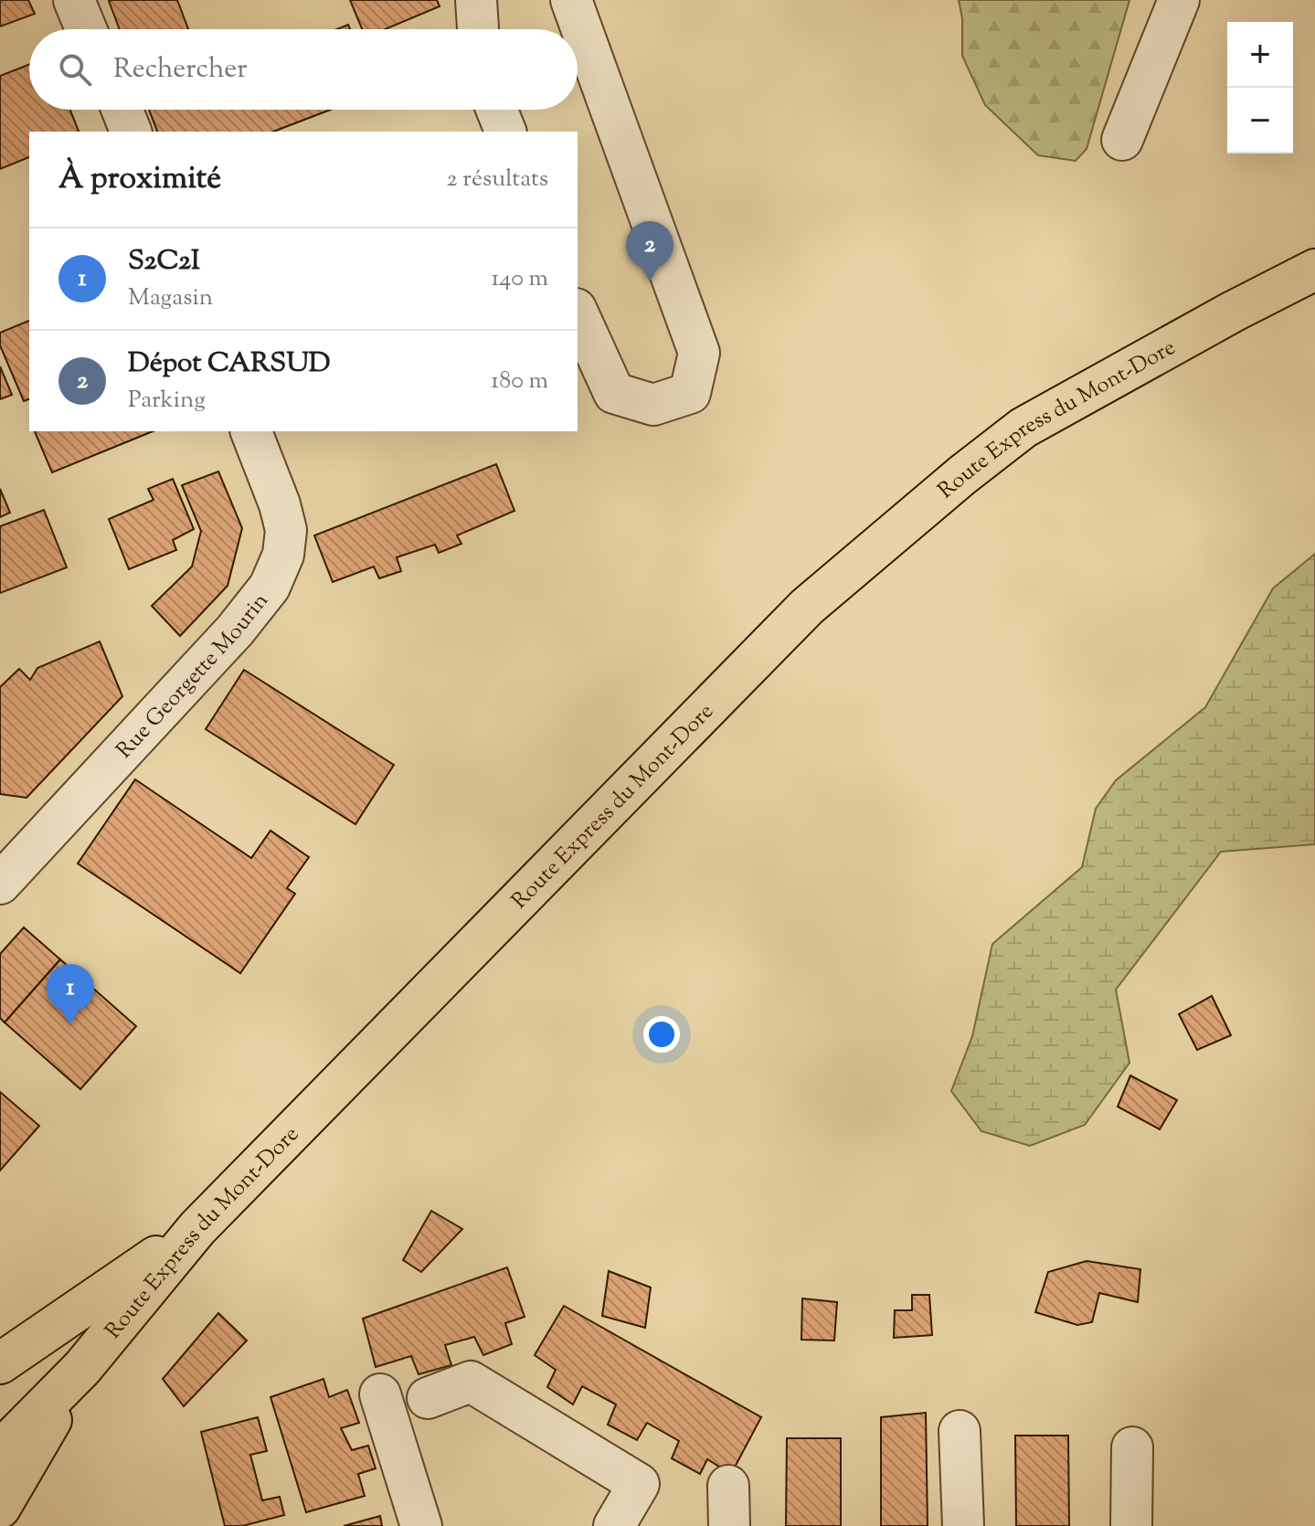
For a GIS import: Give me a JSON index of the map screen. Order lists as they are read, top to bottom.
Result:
{
  "streets": {
    "main road": ["Route Express du Mont-Dore"],
    "street": ["Rue Georgette Mourin"]
  },
  "page": {
    "map_buttons": ["+", "−"],
    "search": "Rechercher",
    "heading": ["À proximité", "2 résultats"],
    "pins": ["2", "1"],
    "list": [
      {
        "mark": "1",
        "name": "S2C2I",
        "note": "Magasin",
        "value": "140 m"
      },
      {
        "mark": "2",
        "name": "Dépot CARSUD",
        "note": "Parking",
        "value": "180 m"
      }
    ]
  }
}
